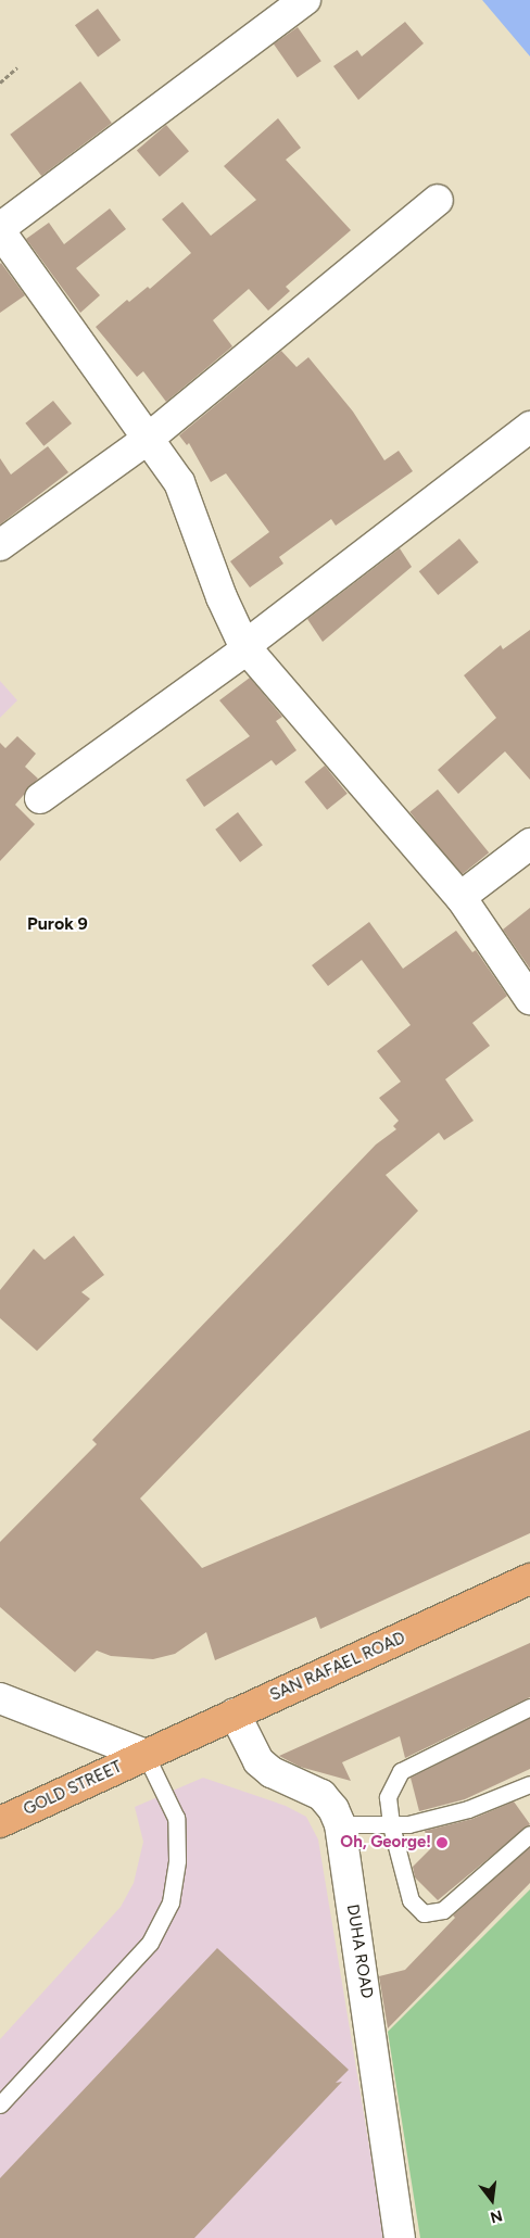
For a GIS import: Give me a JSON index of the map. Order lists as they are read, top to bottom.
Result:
{
  "streets": {
    "main road": ["SAN RAFAEL ROAD", "GOLD STREET"],
    "street": ["DUHA ROAD"]
  },
  "crossings": [
    ["SAN RAFAEL ROAD", "GOLD STREET"],
    ["SAN RAFAEL ROAD", "DUHA ROAD"]
  ],
  "districts": ["Purok 9"],
  "places": ["Oh, George!"],
  "north": "bottom"
}
